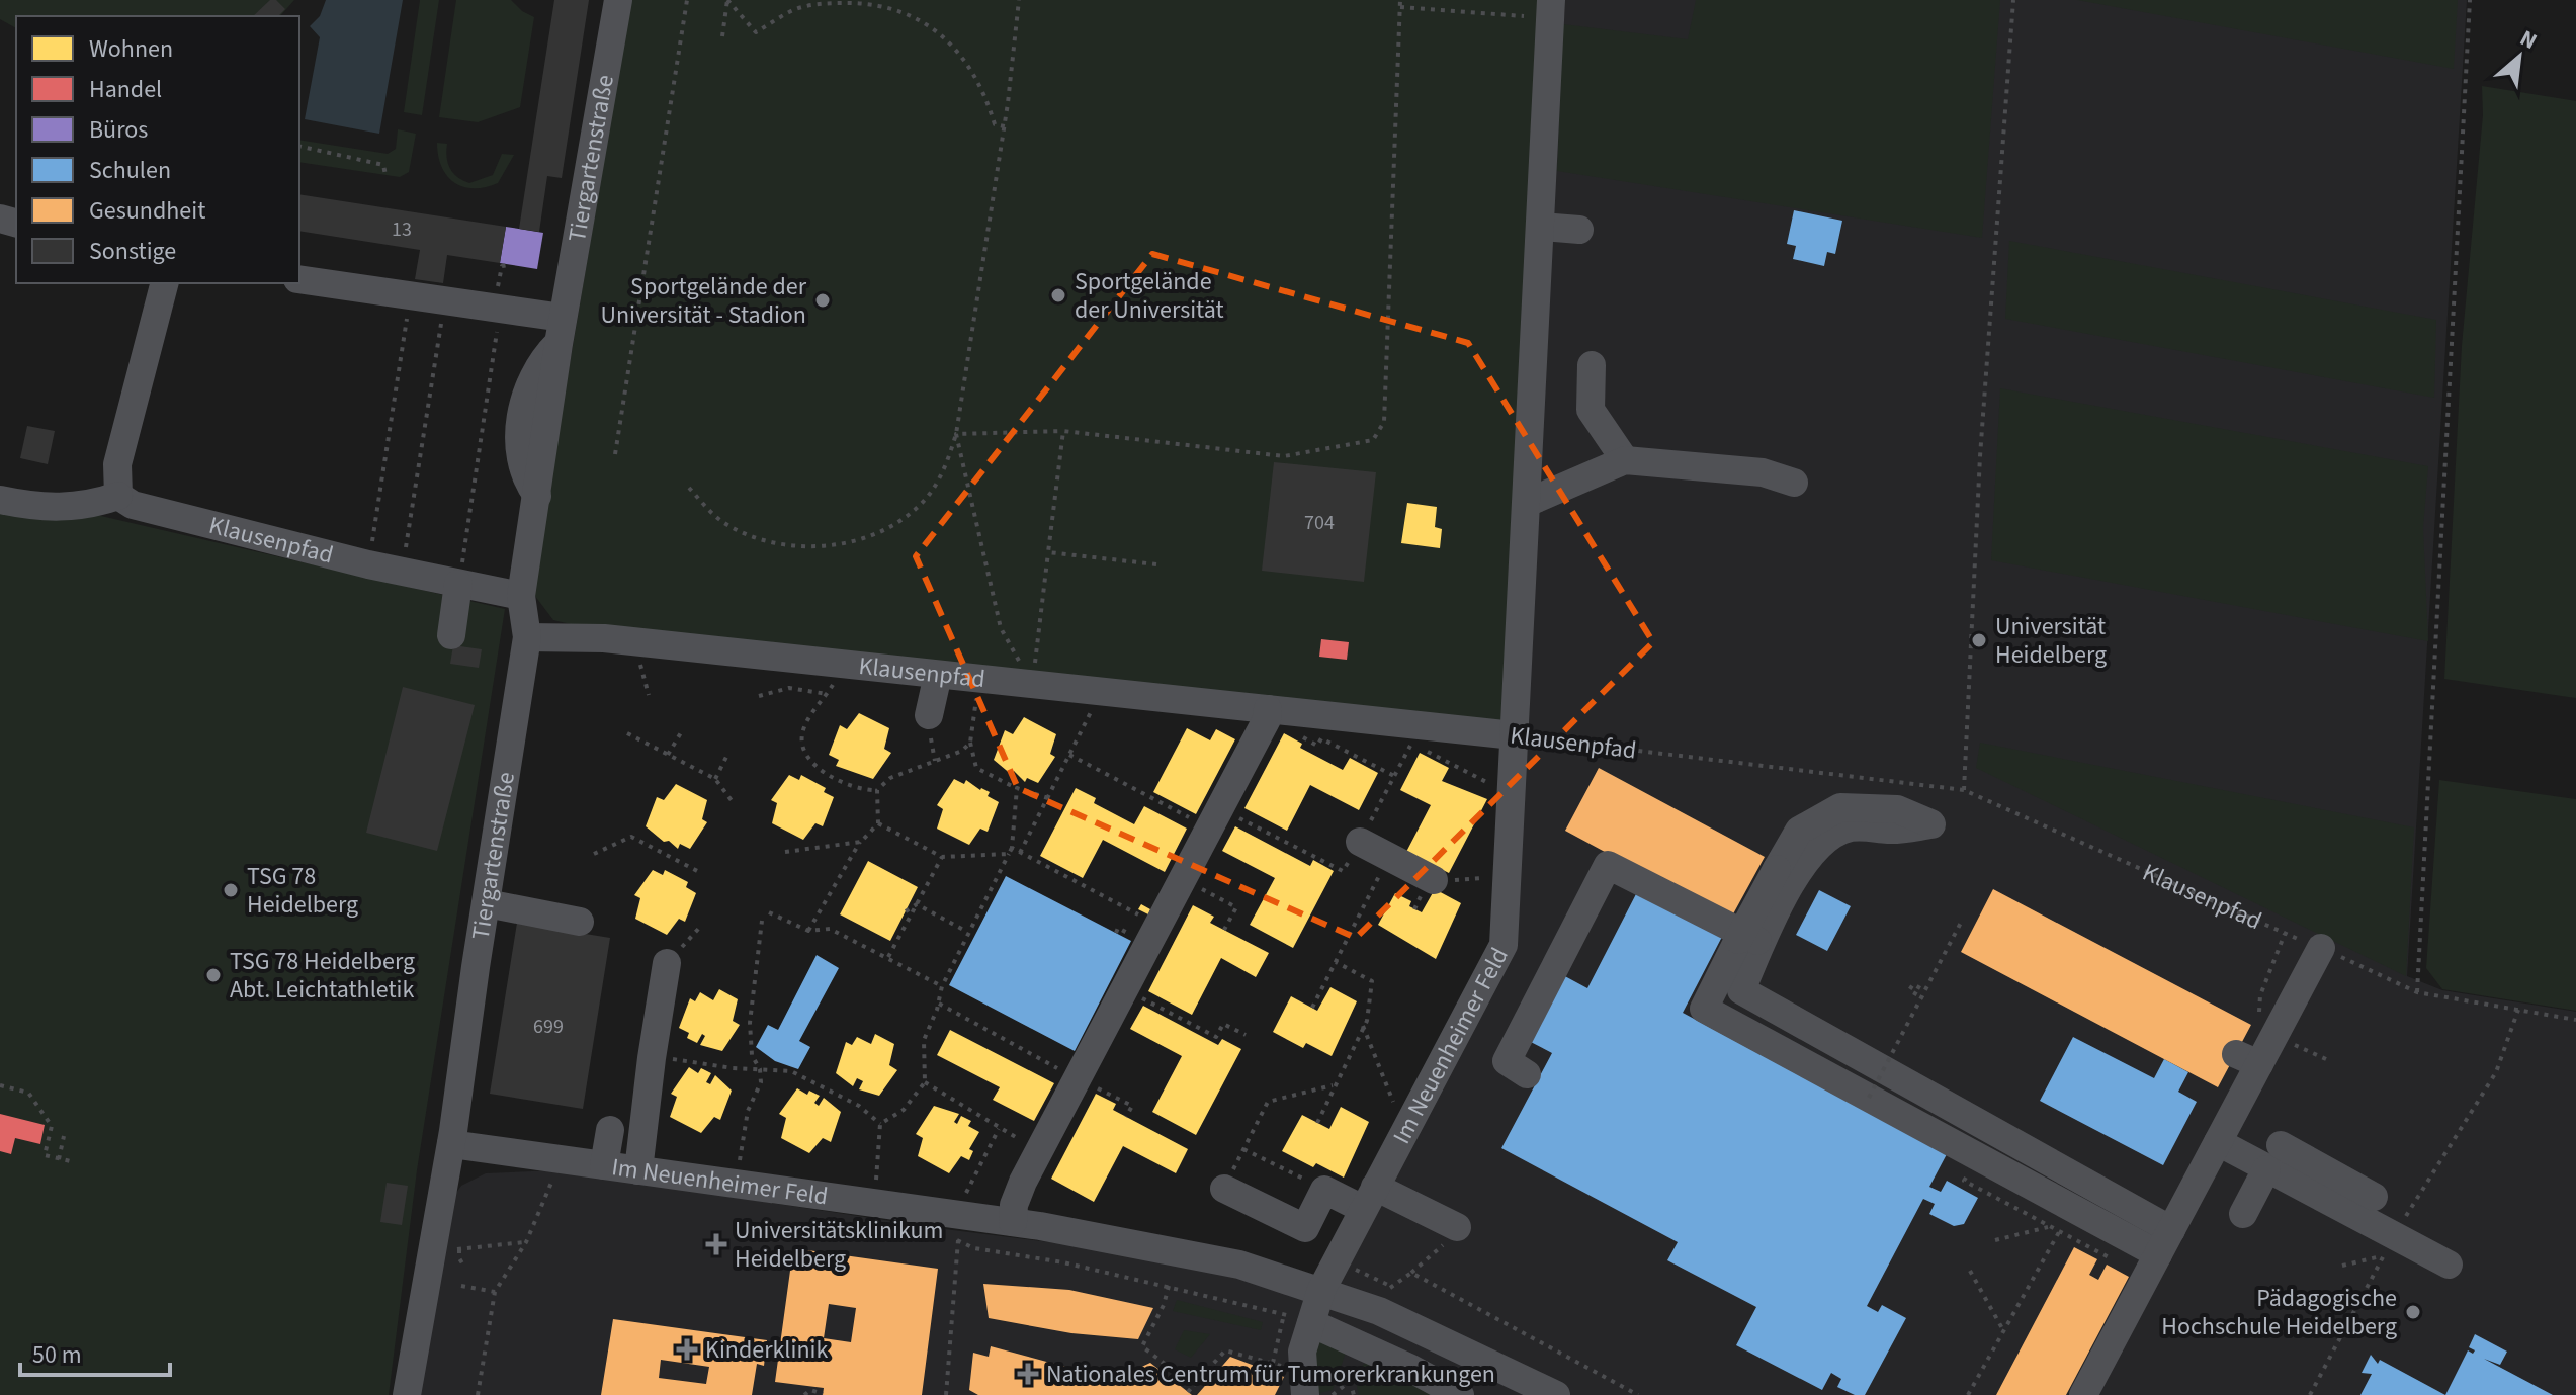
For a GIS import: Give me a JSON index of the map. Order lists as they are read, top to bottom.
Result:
{
  "streets": {
    "street": ["Tiergartenstraße", "Klausenpfad", "Im Neuenheimer Feld"]
  },
  "crossings": [
    ["Tiergartenstraße", "Klausenpfad"],
    ["Tiergartenstraße", "Im Neuenheimer Feld"],
    ["Klausenpfad", "Im Neuenheimer Feld"]
  ],
  "places": {
    "other": [
      "Sportgelände der Universität",
      "Sportgelände der Universität - Stadion",
      "Universität Heidelberg",
      "TSG 78 Heidelberg",
      "TSG 78 Heidelberg Abt. Leichtathletik",
      "Pädagogische Hochschule Heidelberg"
    ],
    "health": ["Universitätsklinikum Heidelberg", "Kinderklinik", "Nationales Centrum für Tumorerkrankungen"]
  },
  "house_numbers": ["13", "704", "699"],
  "legend": [
    "Wohnen",
    "Handel",
    "Büros",
    "Schulen",
    "Gesundheit",
    "Sonstige"
  ],
  "scale_bar": "50 m",
  "north": "top right"
}
